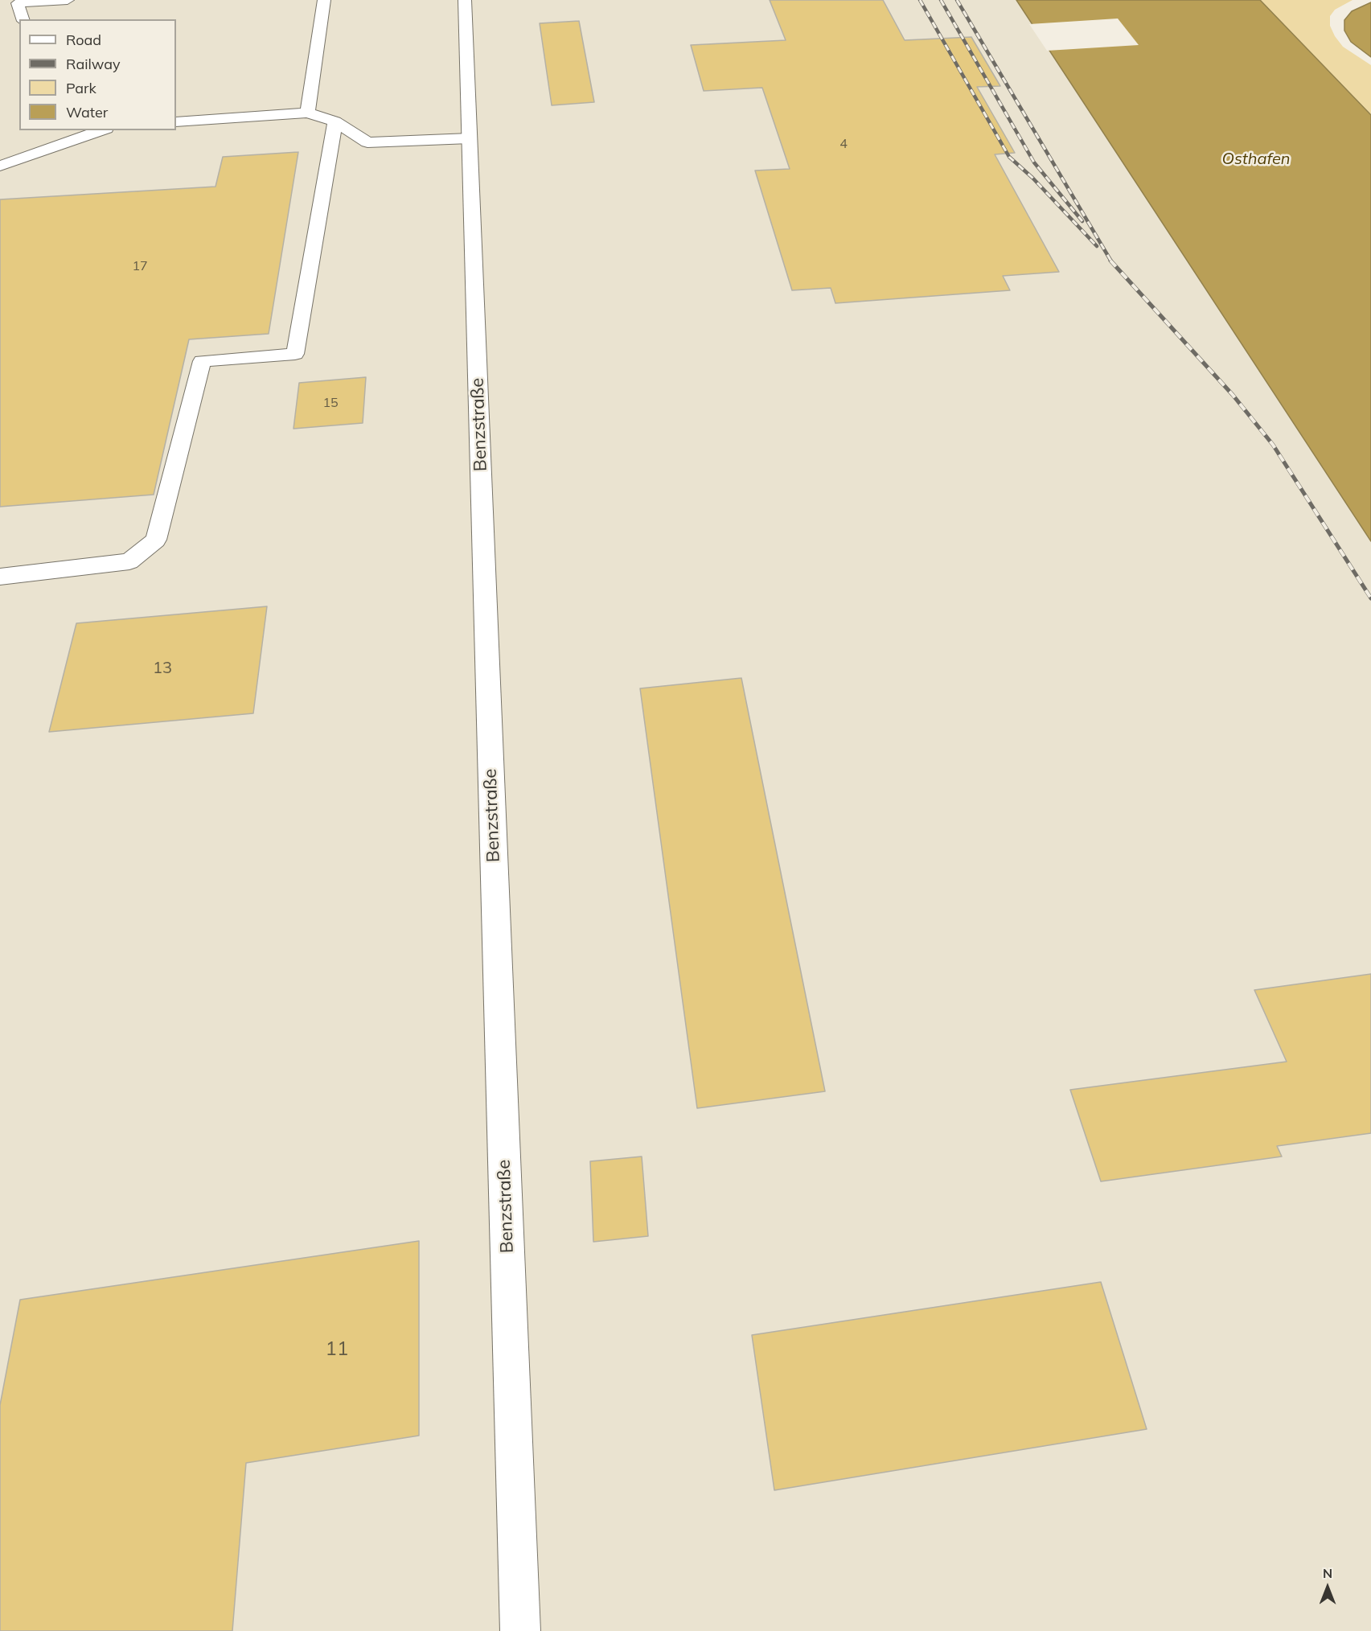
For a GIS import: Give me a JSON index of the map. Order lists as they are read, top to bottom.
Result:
{
  "streets": {
    "street": ["Benzstraße"]
  },
  "water": ["Osthafen"],
  "house_numbers": [
    "4",
    "17",
    "15",
    "13",
    "11"
  ],
  "legend": [
    "Road",
    "Railway",
    "Park",
    "Water"
  ],
  "north": "top"
}
